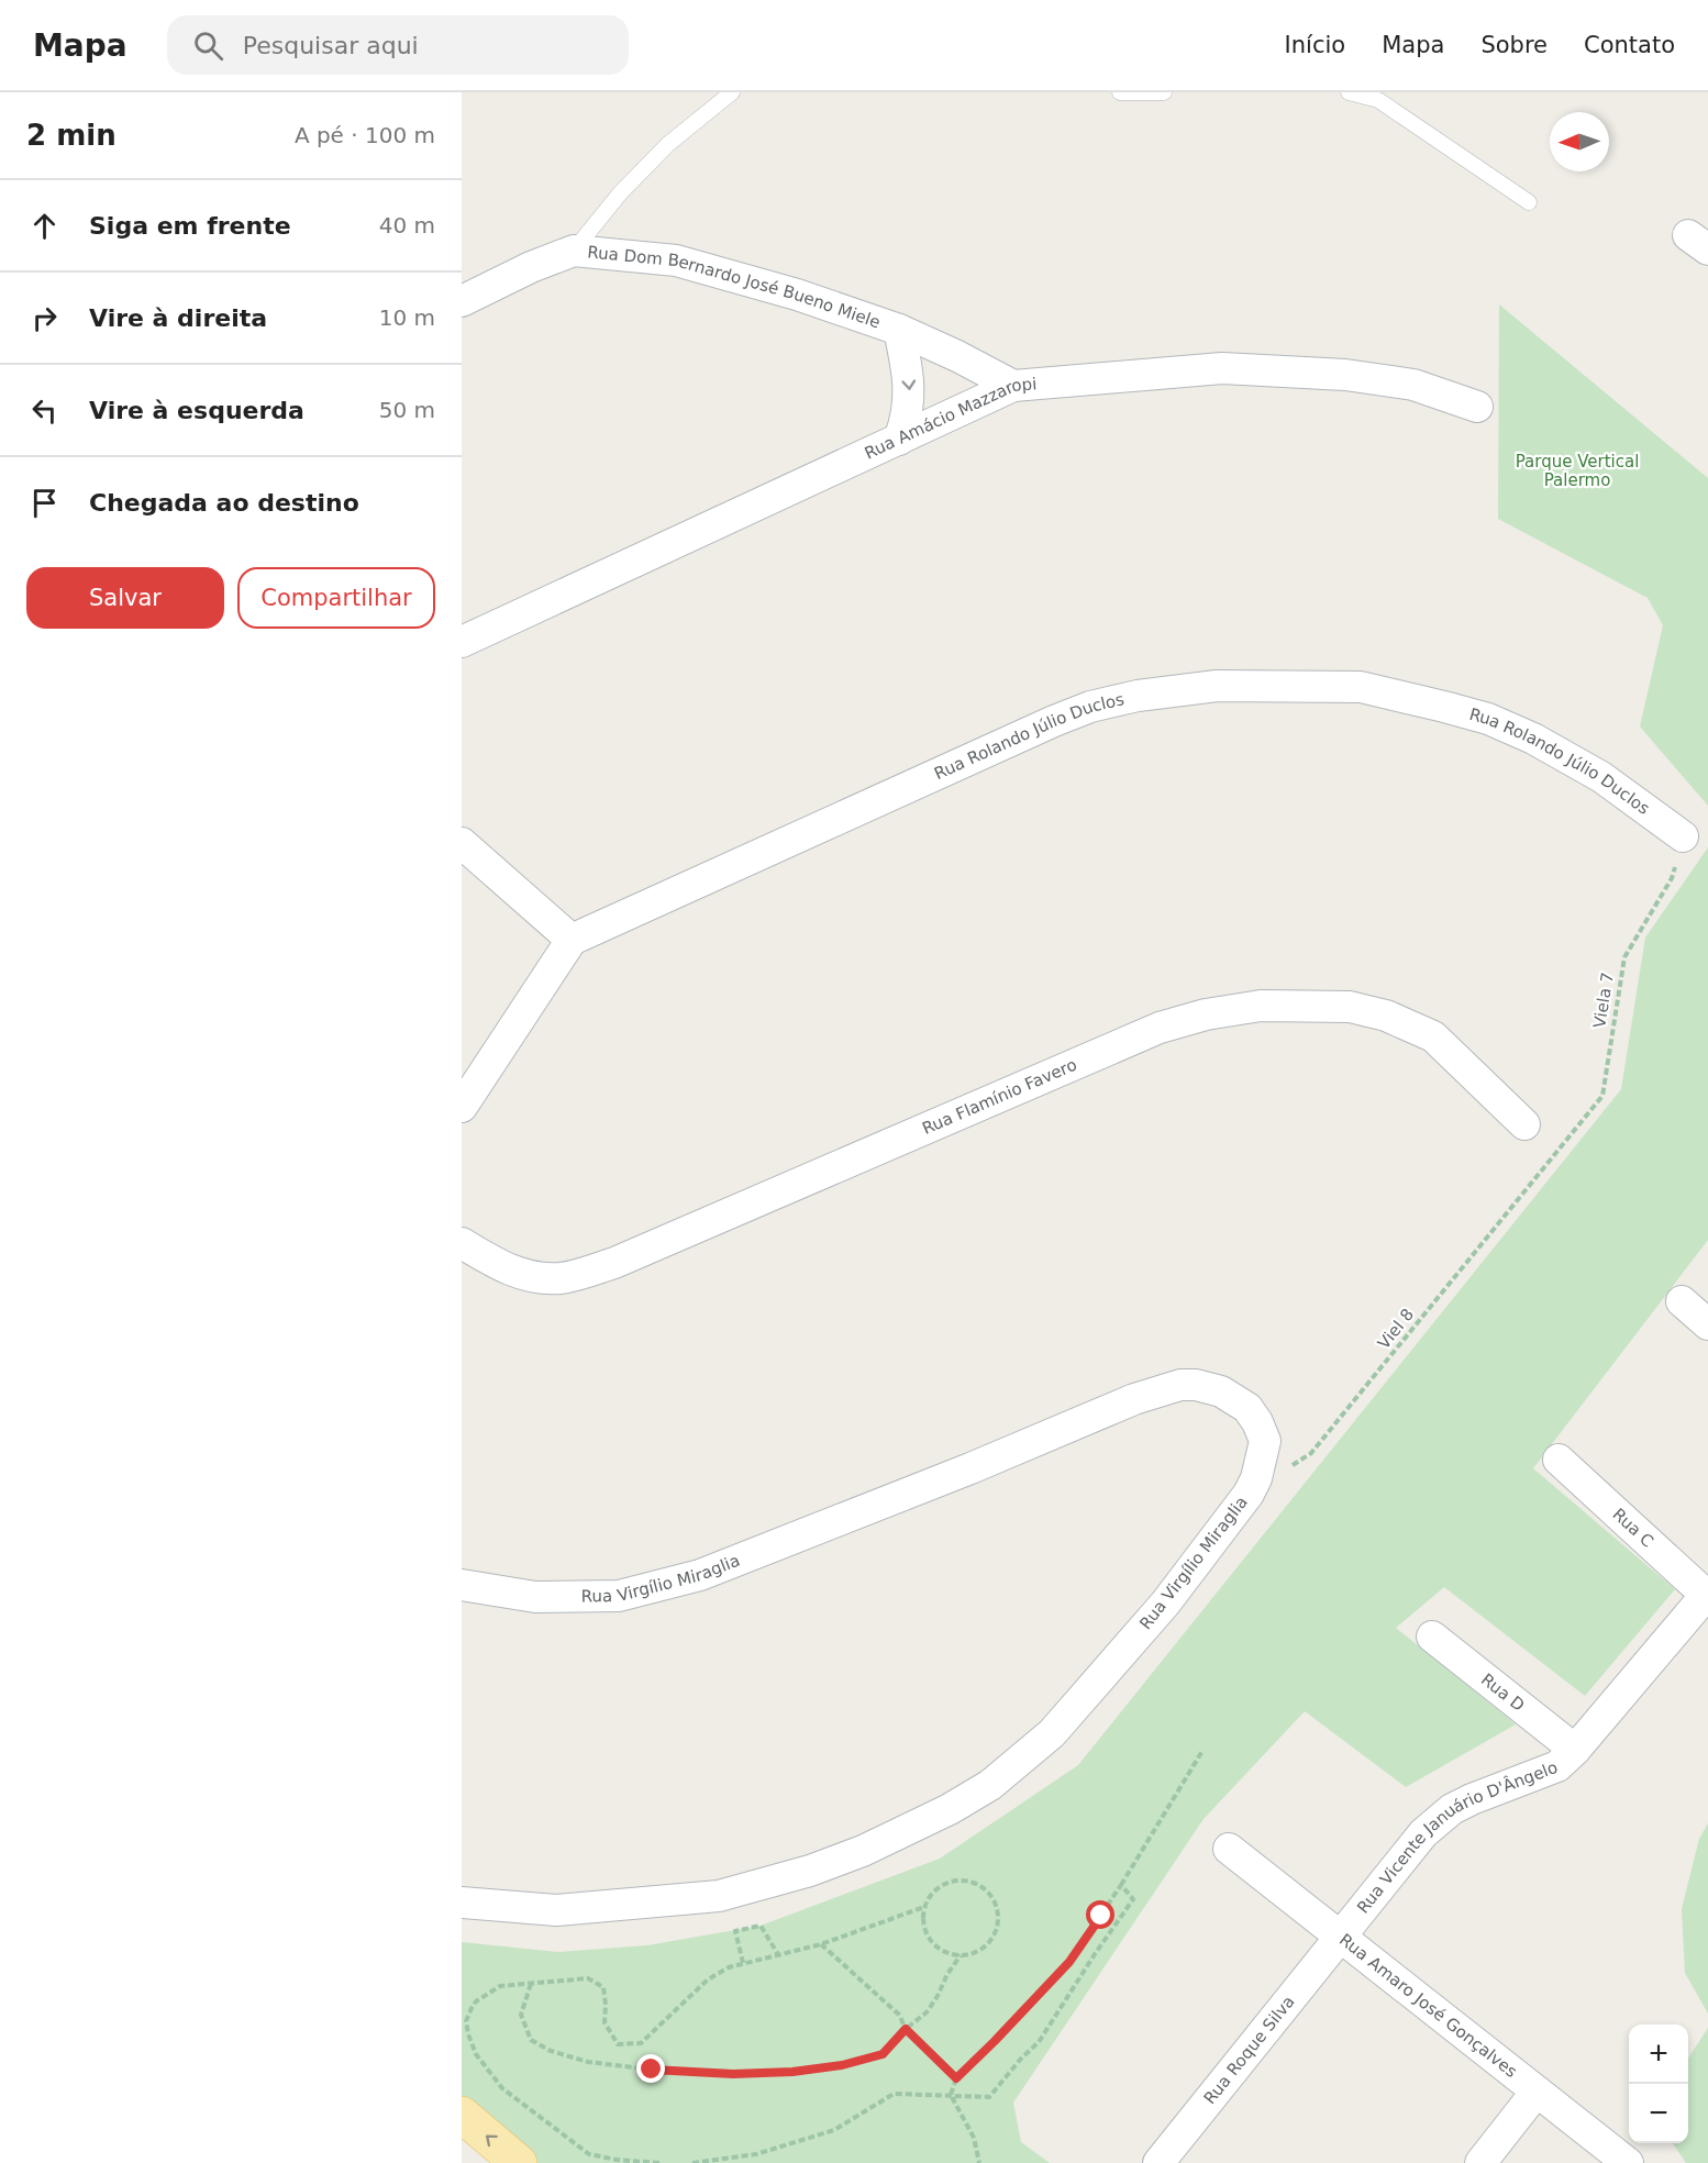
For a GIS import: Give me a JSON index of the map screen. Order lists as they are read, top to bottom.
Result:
{
  "streets": {
    "street": [
      "Rua Dom Bernardo José Bueno Miele",
      "Rua Amácio Mazzaropi",
      "Rua Rolando Júlio Duclos",
      "Rua Flamínio Favero",
      "Rua C",
      "Rua Virgílio Miraglia",
      "Rua D",
      "Rua Vicente Januário D'Ângelo",
      "Rua Amaro José Gonçalves",
      "Rua Roque Silva"
    ],
    "path": ["Viela 7", "Viel 8"]
  },
  "crossings": [
    ["Rua Dom Bernardo José Bueno Miele", "Rua Amácio Mazzaropi"],
    ["Rua Rolando Júlio Duclos", "Viela 7"],
    ["Viela 7", "Viel 8"],
    ["Viel 8", "Rua Virgílio Miraglia"],
    ["Rua C", "Rua Vicente Januário D'Ângelo"],
    ["Rua D", "Rua Vicente Januário D'Ângelo"],
    ["Rua Vicente Januário D'Ângelo", "Rua Amaro José Gonçalves"],
    ["Rua Vicente Januário D'Ângelo", "Rua Roque Silva"],
    ["Rua Amaro José Gonçalves", "Rua Roque Silva"]
  ],
  "parks": ["Parque Vertical Palermo"],
  "north": "left",
  "page": {
    "header": "Mapa",
    "search": "Pesquisar aqui",
    "nav": [
      "Início",
      "Mapa",
      "Sobre",
      "Contato"
    ],
    "heading": ["2 min", "A pé · 100 m"],
    "list": [
      ["Siga em frente", "40 m"],
      ["Vire à direita", "10 m"],
      ["Vire à esquerda", "50 m"],
      "Chegada ao destino"
    ],
    "buttons": ["Salvar", "Compartilhar"],
    "map_buttons": ["+", "−"]
  }
}
